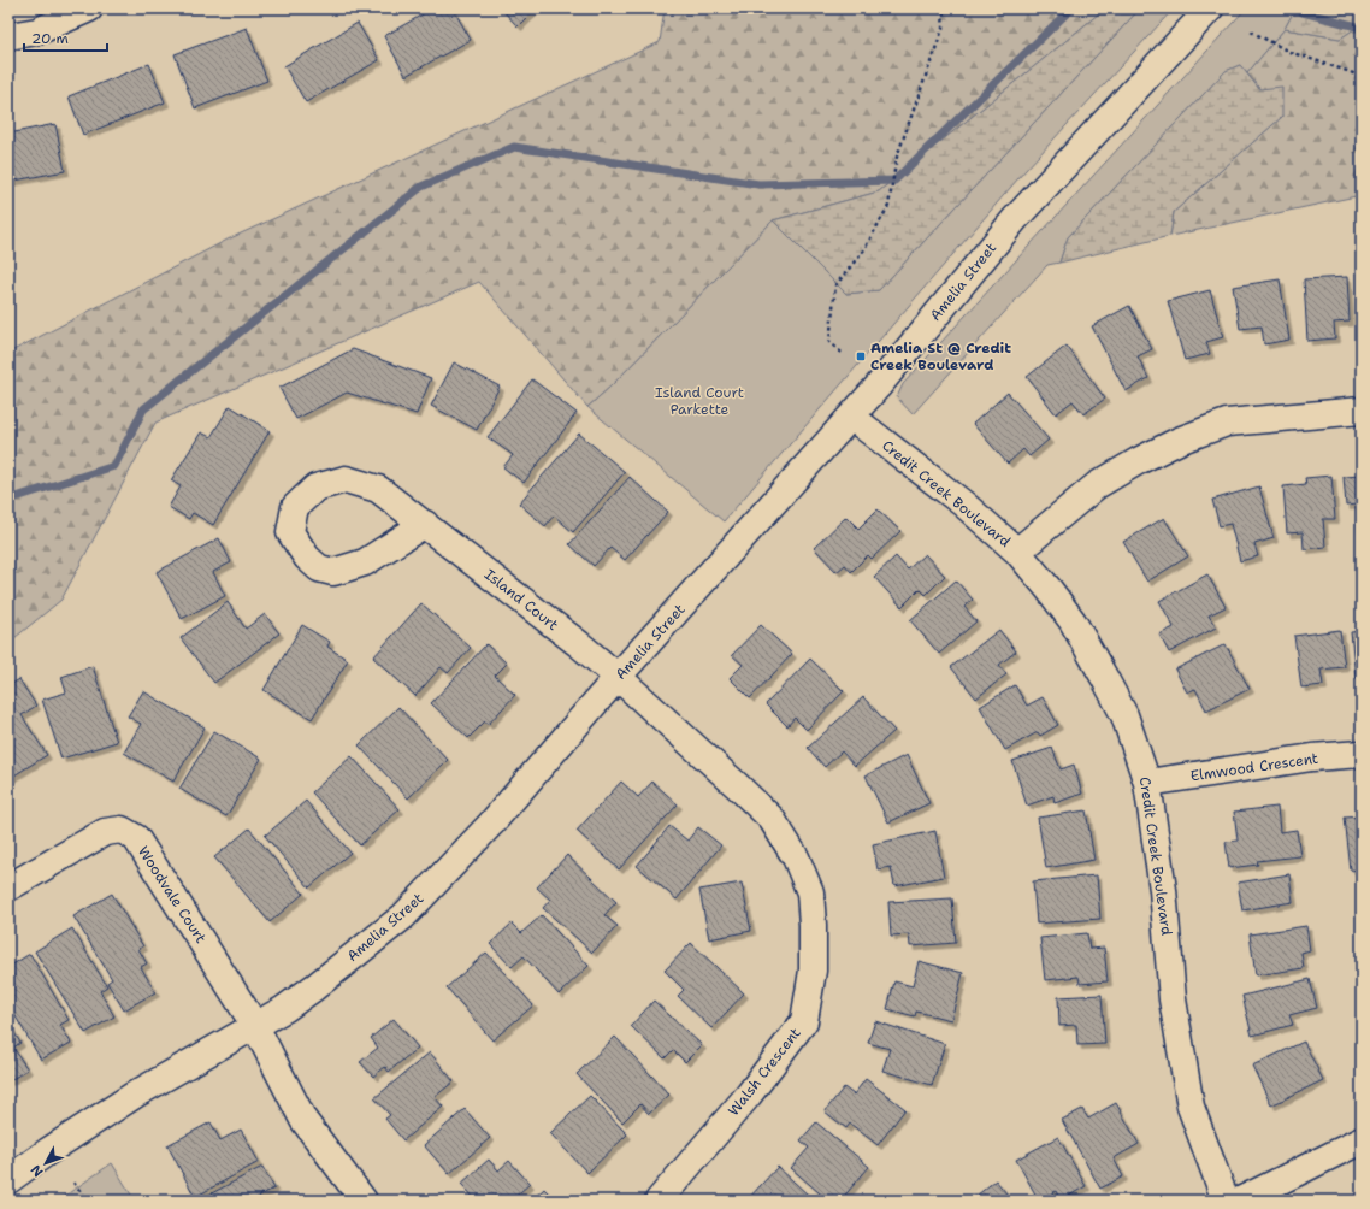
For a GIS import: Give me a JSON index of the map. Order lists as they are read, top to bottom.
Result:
{
  "streets": {
    "street": [
      "Amelia Street",
      "Credit Creek Boulevard",
      "Island Court",
      "Elmwood Crescent",
      "Woodvale Court",
      "Walsh Crescent"
    ]
  },
  "crossings": [
    ["Amelia Street", "Credit Creek Boulevard"],
    ["Amelia Street", "Island Court"],
    ["Amelia Street", "Woodvale Court"],
    ["Amelia Street", "Walsh Crescent"],
    ["Credit Creek Boulevard", "Elmwood Crescent"],
    ["Island Court", "Walsh Crescent"]
  ],
  "parks": ["Island Court Parkette"],
  "places": {
    "transit": ["Amelia St @ Credit Creek Boulevard"]
  },
  "scale_bar": "20 m",
  "north": "bottom left"
}
